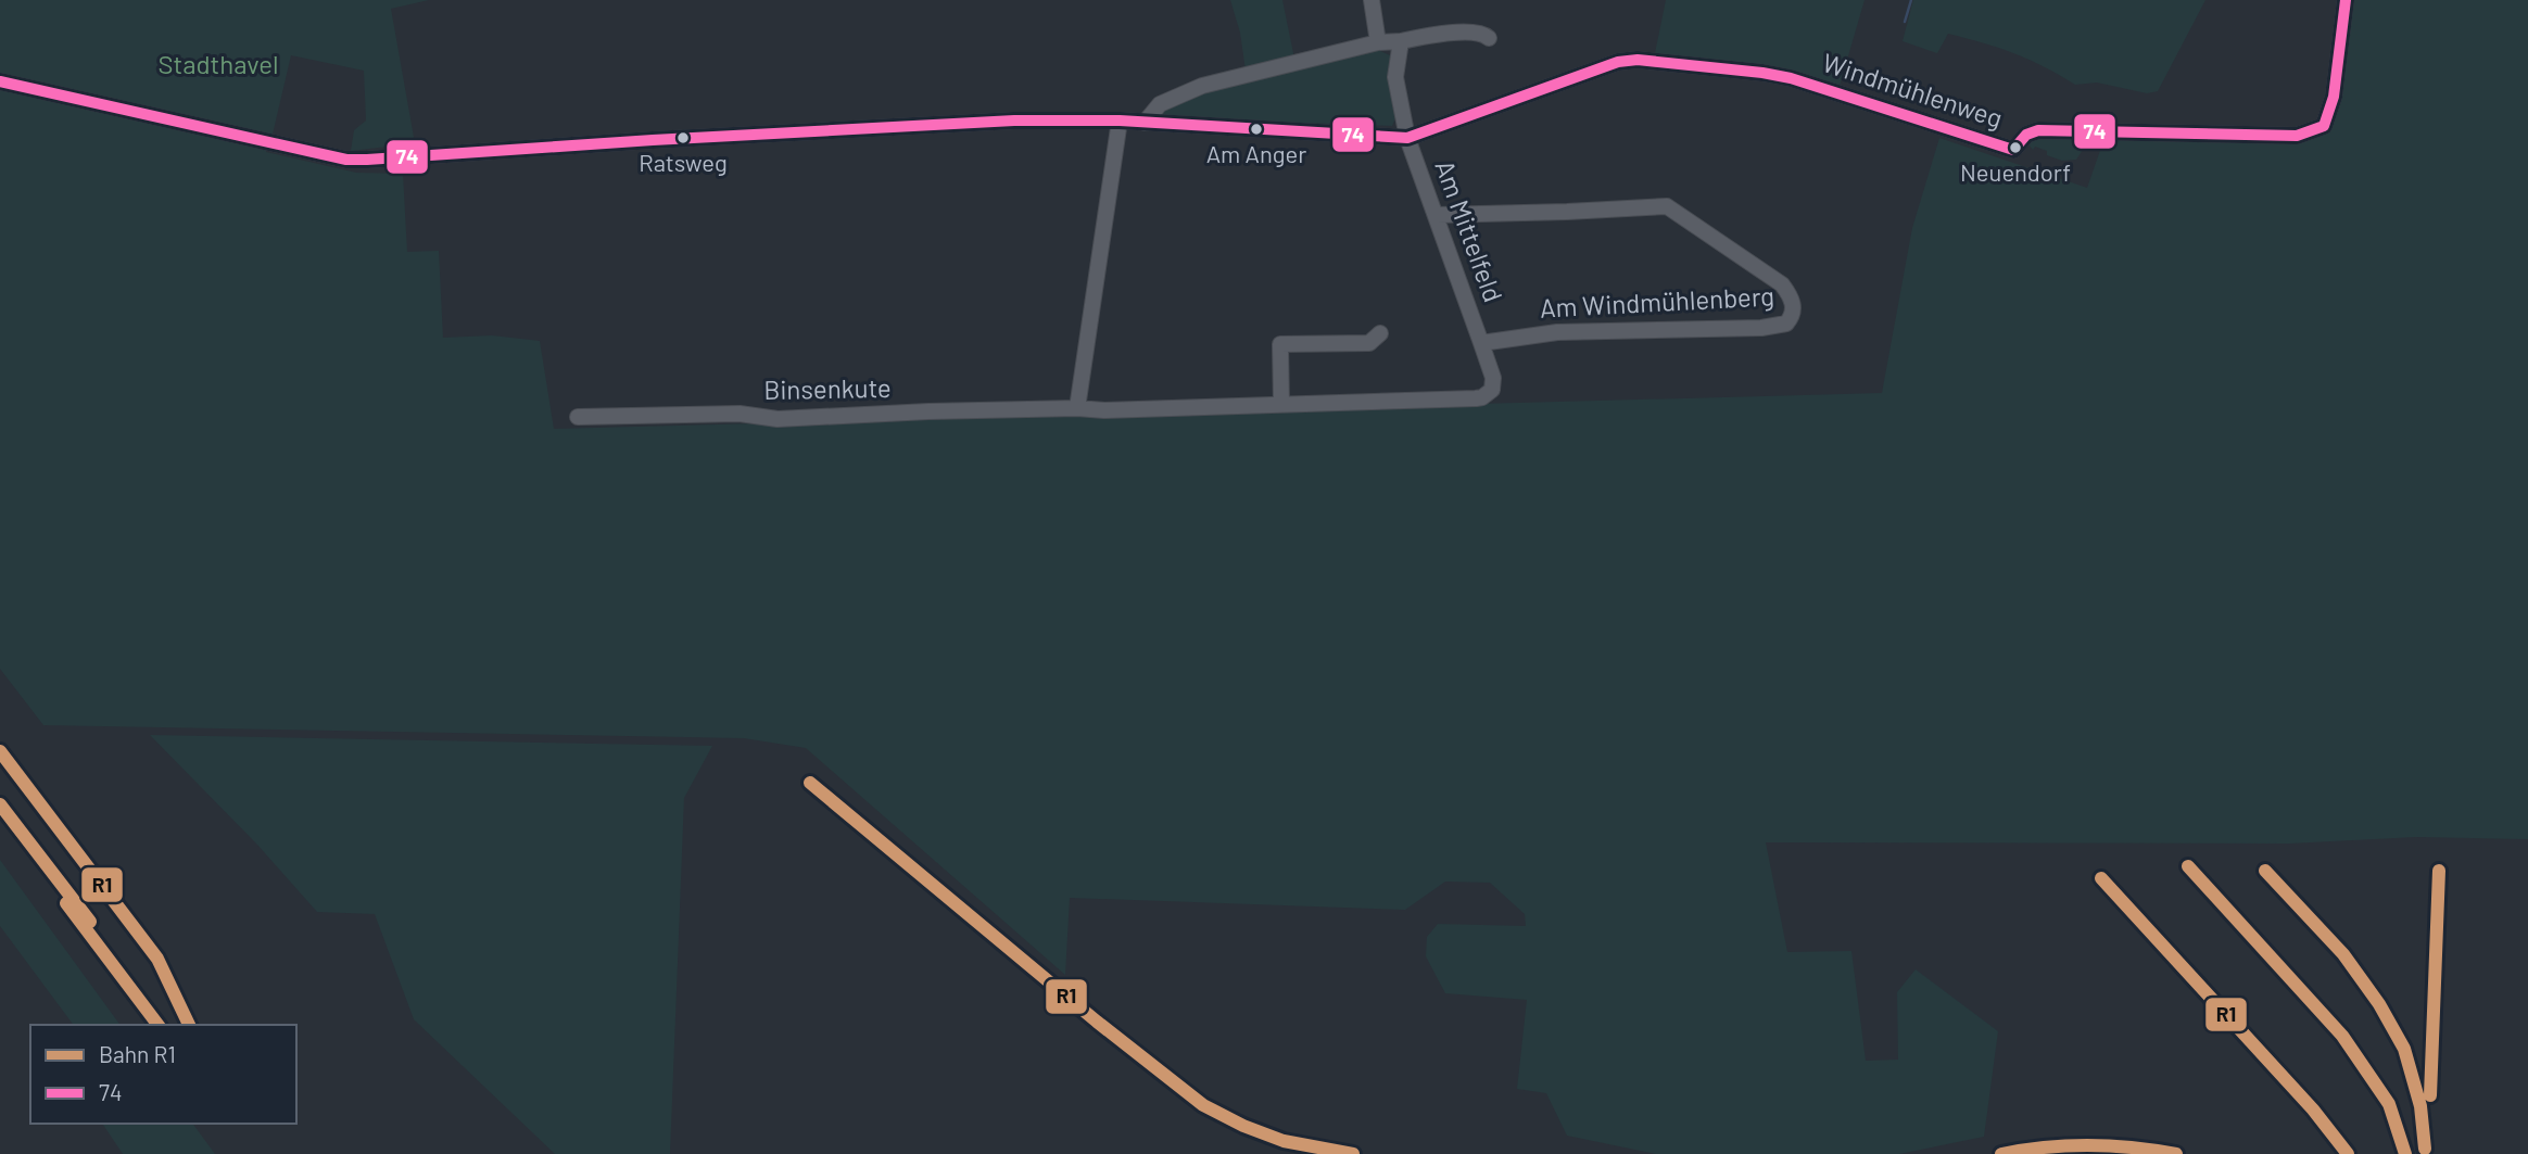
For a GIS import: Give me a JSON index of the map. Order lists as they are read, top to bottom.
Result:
{
  "streets": {
    "street": [
      "Windmühlenweg",
      "Am Mittelfeld",
      "Am Windmühlenberg",
      "Binsenkute"
    ]
  },
  "crossings": [
    ["Windmühlenweg", "Am Mittelfeld"],
    ["Am Mittelfeld", "Am Windmühlenberg"],
    ["Am Mittelfeld", "Binsenkute"],
    ["Am Windmühlenberg", "Binsenkute"]
  ],
  "parks": ["Stadthavel"],
  "places": ["Am Anger", "Ratsweg", "Neuendorf"],
  "lines": ["transit line 74", "rail line R1"],
  "legend": ["Bahn R1", "74"]
}
